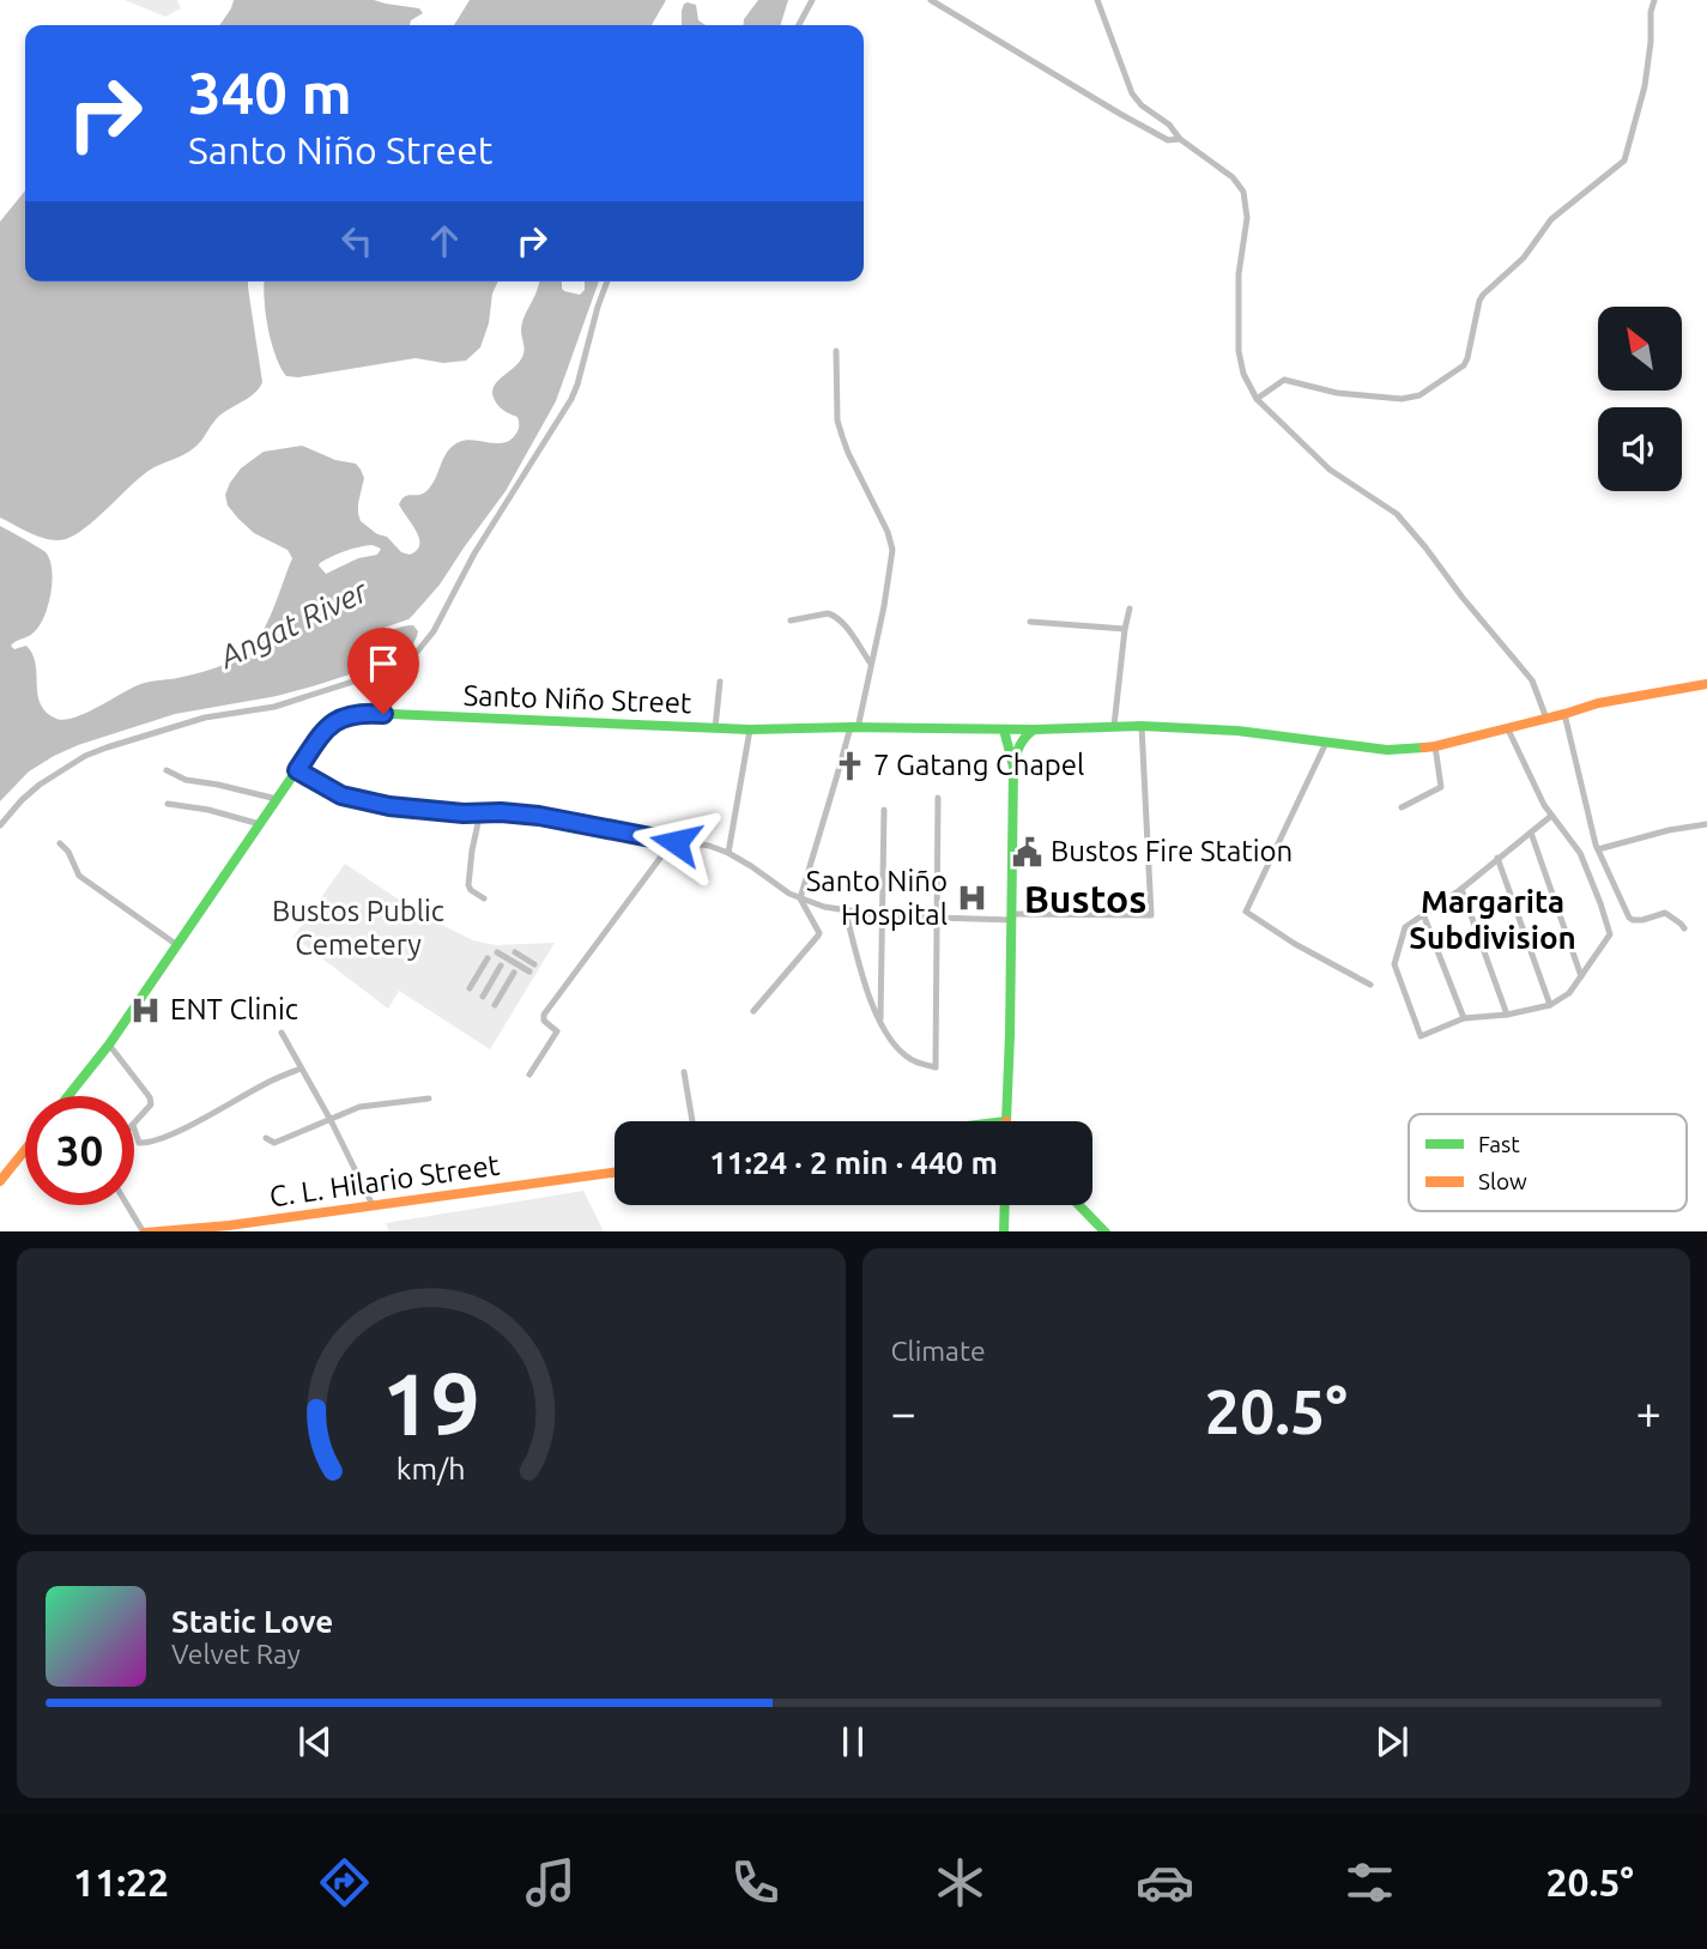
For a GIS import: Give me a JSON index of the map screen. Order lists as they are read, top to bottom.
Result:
{
  "streets": {
    "main road": ["Santo Niño Street", "C. L. Hilario Street"]
  },
  "districts": ["Bustos", "Margarita Subdivision"],
  "water": ["Angat River"],
  "parks": ["Bustos Public Cemetery"],
  "places": {
    "church": ["7 Gatang Chapel"],
    "public building": ["Bustos Fire Station"],
    "hospital": ["Santo Niño Hospital", "ENT Clinic"]
  },
  "legend": ["Fast", "Slow"],
  "north": "top left",
  "page": {
    "turn": ["340 m", "Santo Niño Street"],
    "limit": "30",
    "trip": "11:24 · 2 min · 440 m",
    "tile": "Climate",
    "heat": ["−", "20.5°", "+"],
    "song": ["Static Love", "Velvet Ray"],
    "tabs": ["11:22", "20.5°"],
    "gauge": ["19", "km/h"]
  }
}
